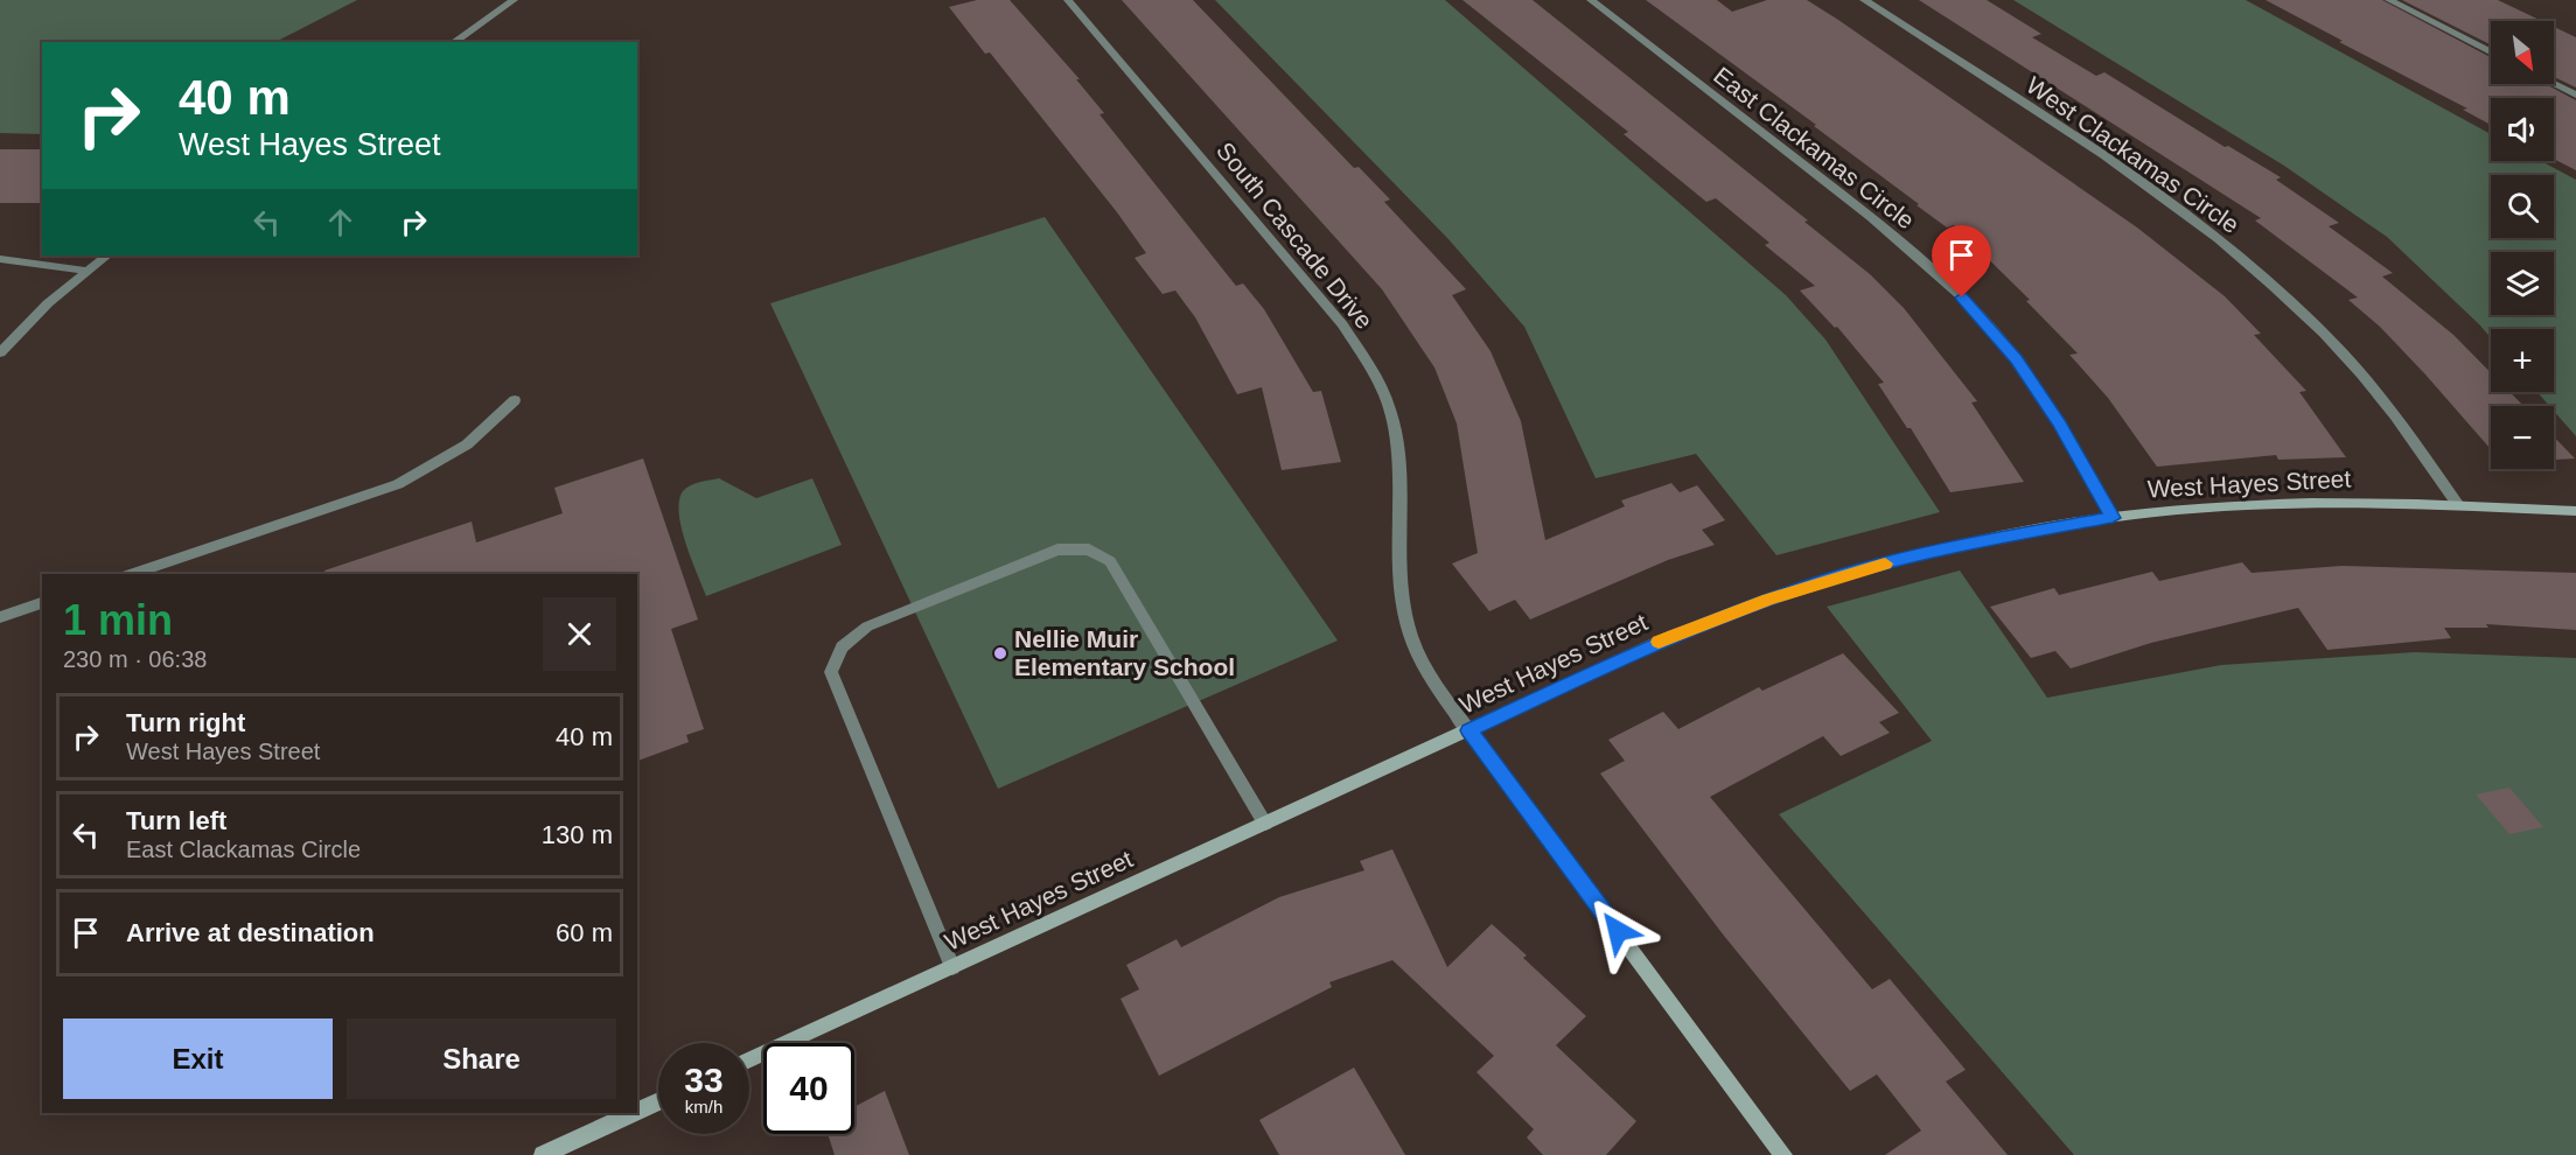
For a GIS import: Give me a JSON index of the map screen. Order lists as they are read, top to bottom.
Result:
{
  "streets": {
    "street": [
      "East Clackamas Circle",
      "West Clackamas Circle",
      "South Cascade Drive",
      "West Hayes Street"
    ]
  },
  "crossings": [
    ["East Clackamas Circle", "West Hayes Street"],
    ["West Clackamas Circle", "West Hayes Street"],
    ["South Cascade Drive", "West Hayes Street"]
  ],
  "places": ["Nellie Muir Elementary School"],
  "north": "bottom right",
  "page": {
    "map_buttons": ["+", "−"],
    "turn": ["40 m", "West Hayes Street"],
    "heading": ["1 min", "230 m · 06:38"],
    "list": [
      {
        "name": "Turn right",
        "note": "West Hayes Street",
        "value": "40 m"
      },
      {
        "name": "Turn left",
        "note": "East Clackamas Circle",
        "value": "130 m"
      },
      {
        "name": "Arrive at destination",
        "value": "60 m"
      }
    ],
    "buttons": ["Exit", "Share"],
    "speed": "33 km/h",
    "limit": "40"
  }
}
